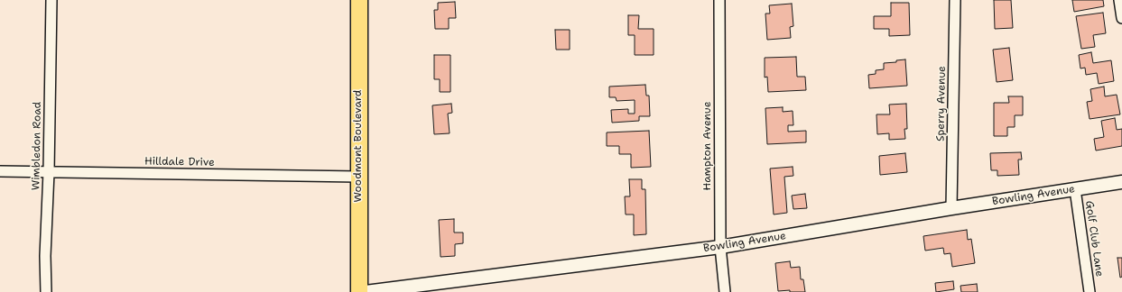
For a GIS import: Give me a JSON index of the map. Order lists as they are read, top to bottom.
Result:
{
  "streets": {
    "main road": ["Woodmont Boulevard"],
    "street": [
      "Sperry Avenue",
      "Wimbledon Road",
      "Hampton Avenue",
      "Hilldale Drive",
      "Bowling Avenue",
      "Golf Club Lane"
    ]
  },
  "crossings": [
    ["Sperry Avenue", "Bowling Avenue"],
    ["Wimbledon Road", "Hilldale Drive"],
    ["Woodmont Boulevard", "Hilldale Drive"],
    ["Hampton Avenue", "Bowling Avenue"],
    ["Bowling Avenue", "Golf Club Lane"]
  ]
}
